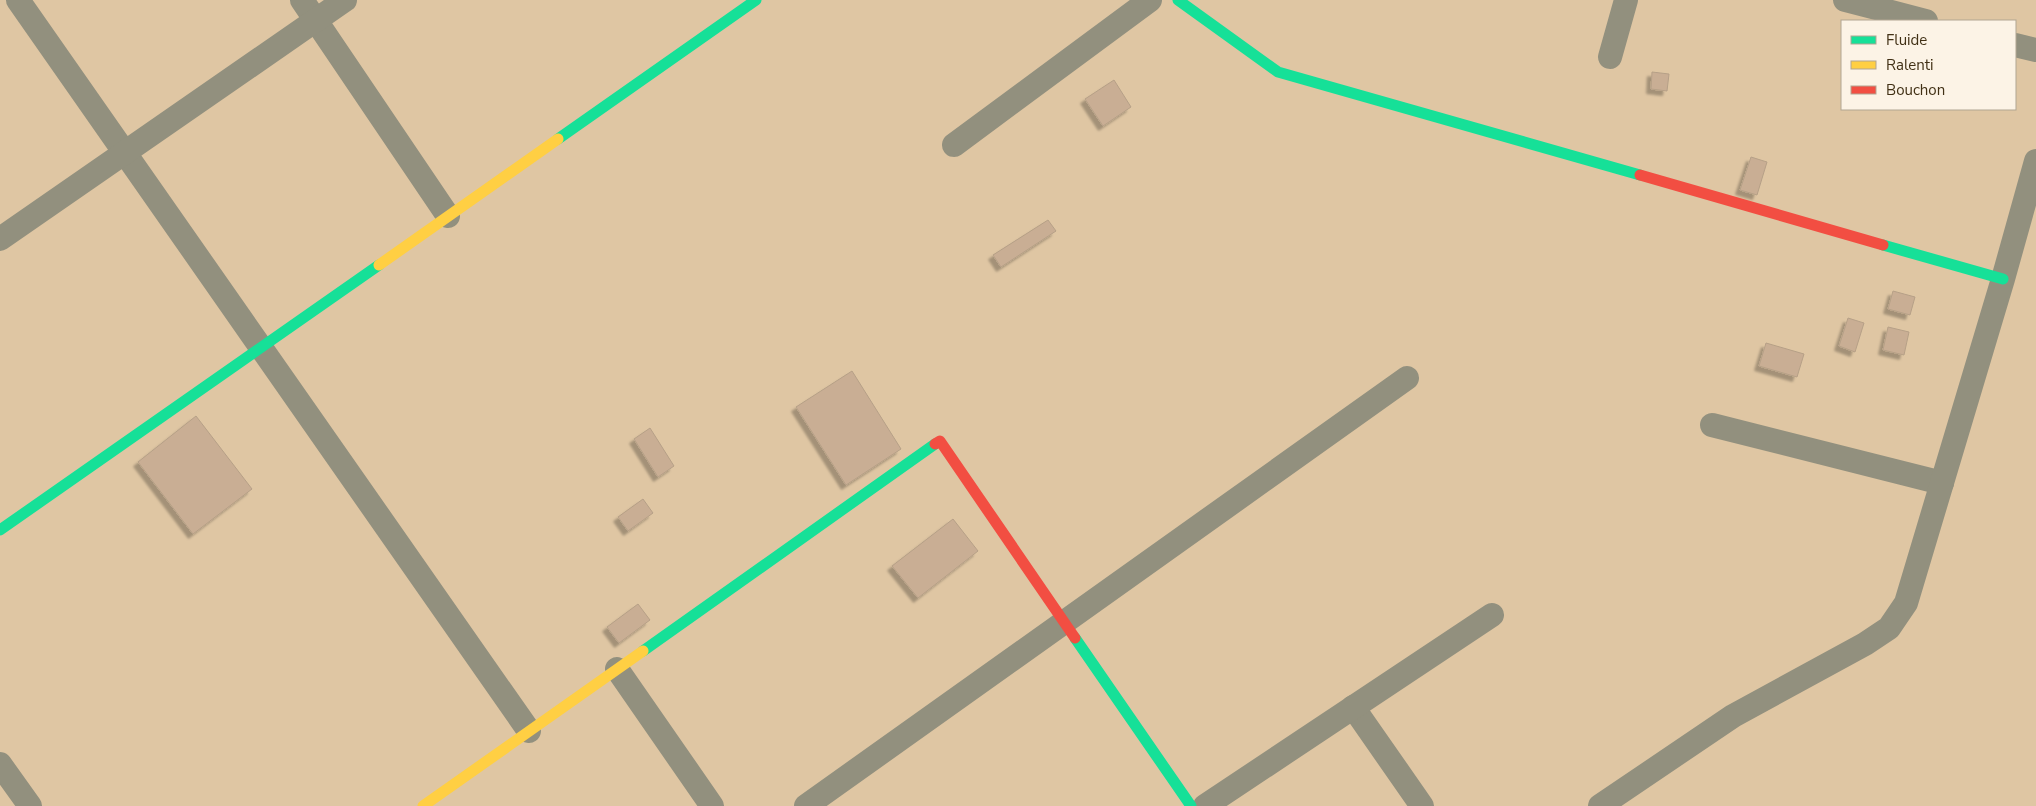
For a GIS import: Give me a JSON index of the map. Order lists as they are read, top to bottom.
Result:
{
  "legend": ["Fluide", "Ralenti", "Bouchon"]
}
